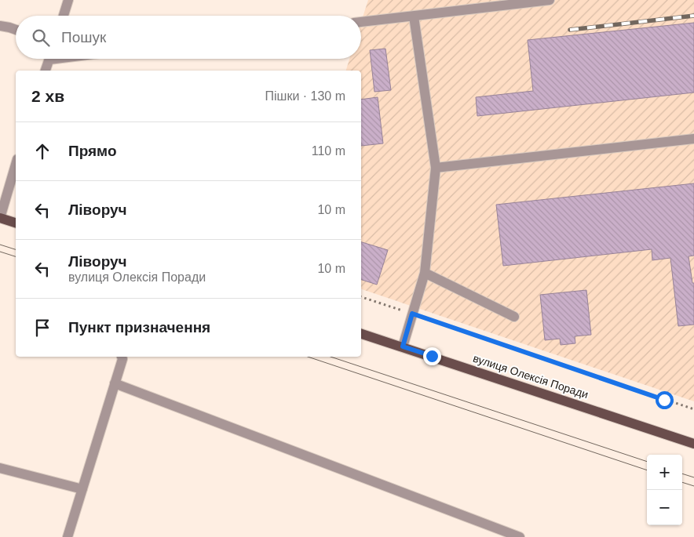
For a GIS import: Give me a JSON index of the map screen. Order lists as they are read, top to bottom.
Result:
{
  "streets": {
    "main road": ["вулиця Олексія Поради"]
  },
  "page": {
    "search": "Пошук",
    "heading": ["2 хв", "Пішки · 130 m"],
    "list": [
      ["Прямо", "110 m"],
      ["Ліворуч", "10 m"],
      ["Ліворуч", "вулиця Олексія Поради", "10 m"],
      "Пункт призначення"
    ],
    "map_buttons": ["+", "−"]
  }
}
